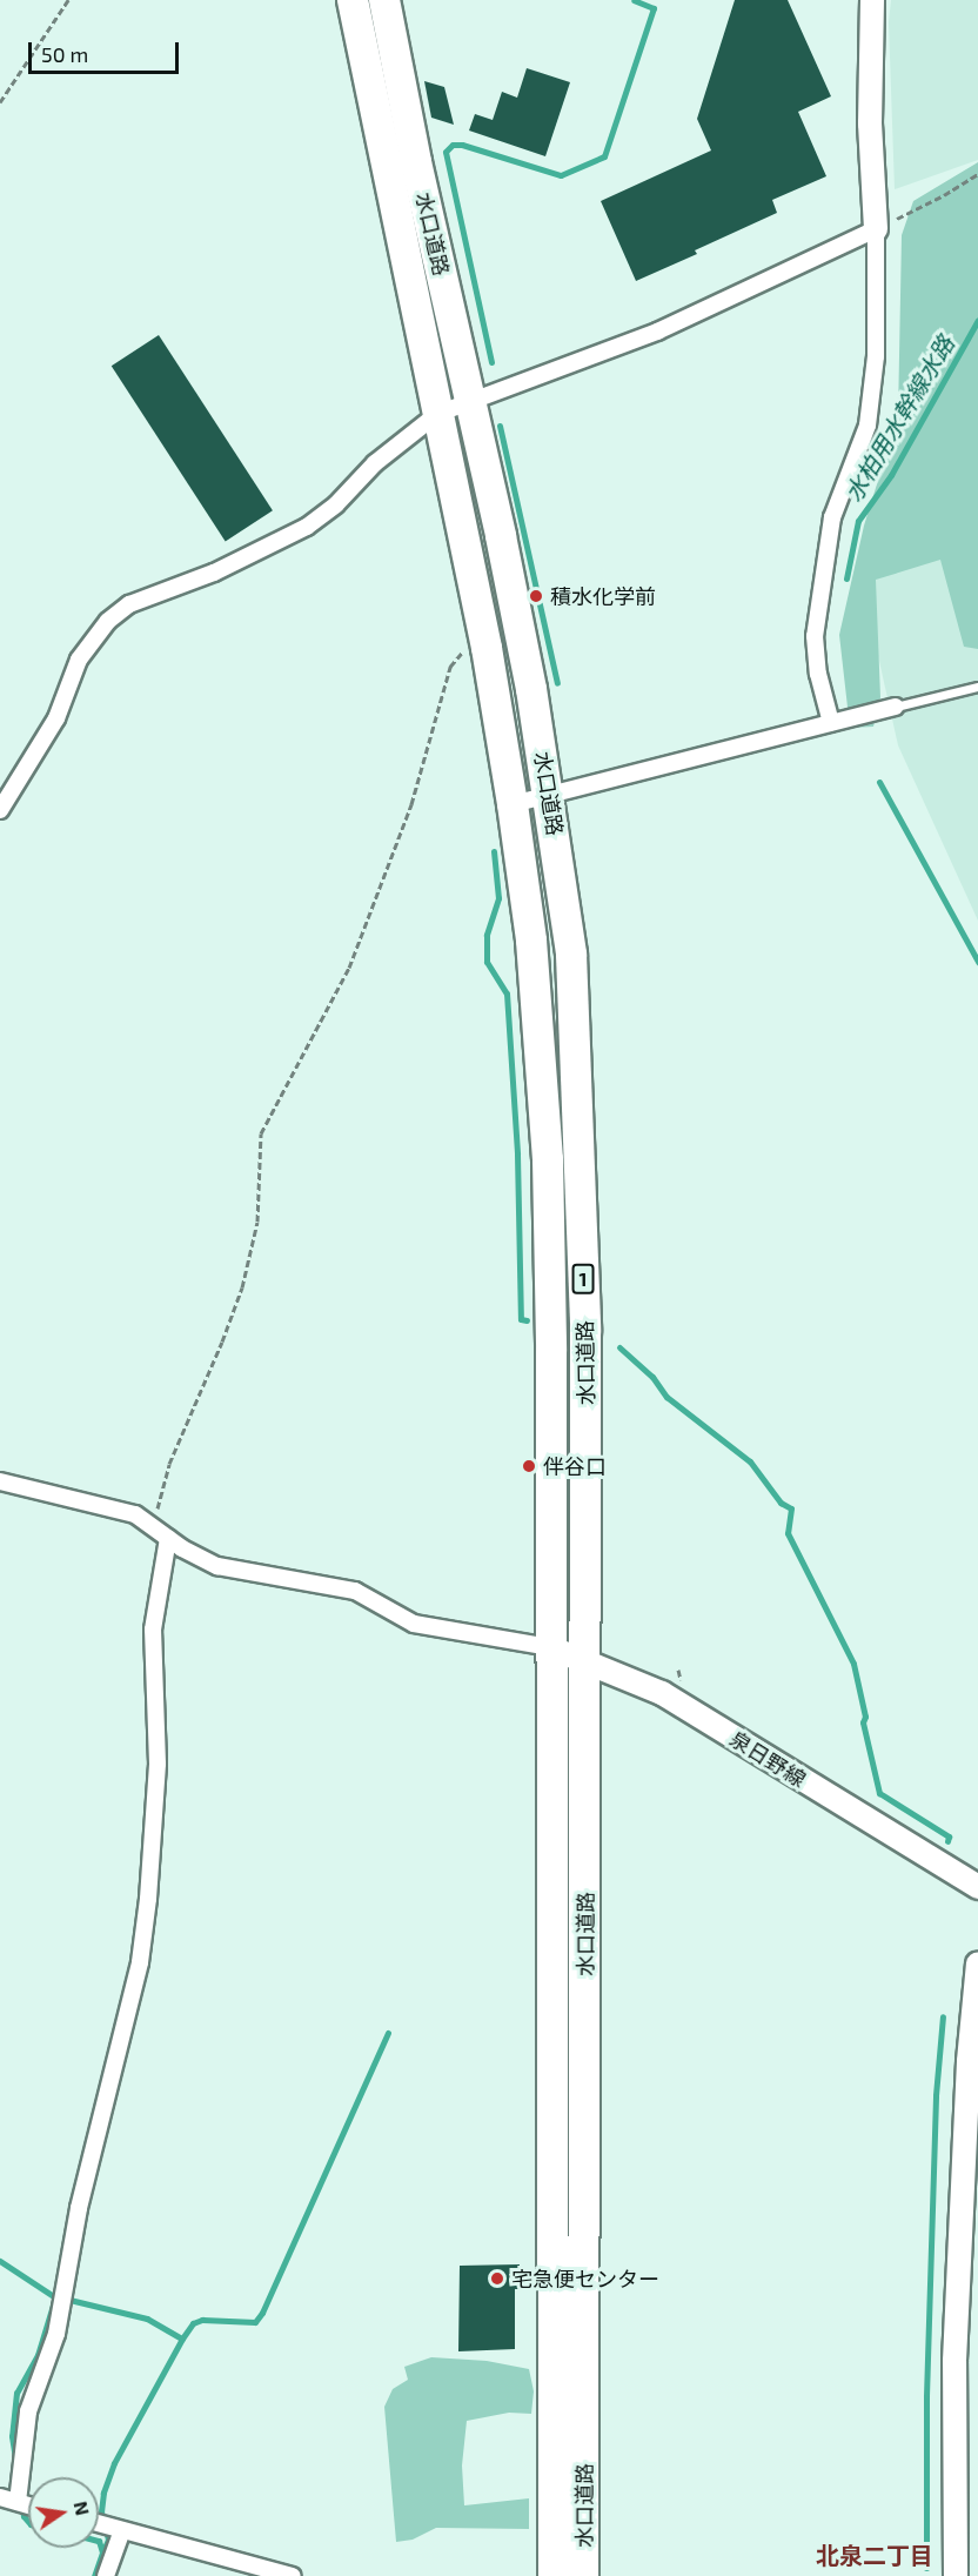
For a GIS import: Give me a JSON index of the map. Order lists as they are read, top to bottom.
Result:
{
  "streets": {
    "highway": ["水口道路", "1"],
    "street": ["泉日野線"]
  },
  "crossings": [
    ["水口道路", "泉日野線"]
  ],
  "districts": ["北泉二丁目"],
  "water": ["水柏用水幹線水路"],
  "places": ["積水化学前", "伴谷口", "宅急便センター"],
  "scale_bar": "50 m",
  "north": "right"
}
